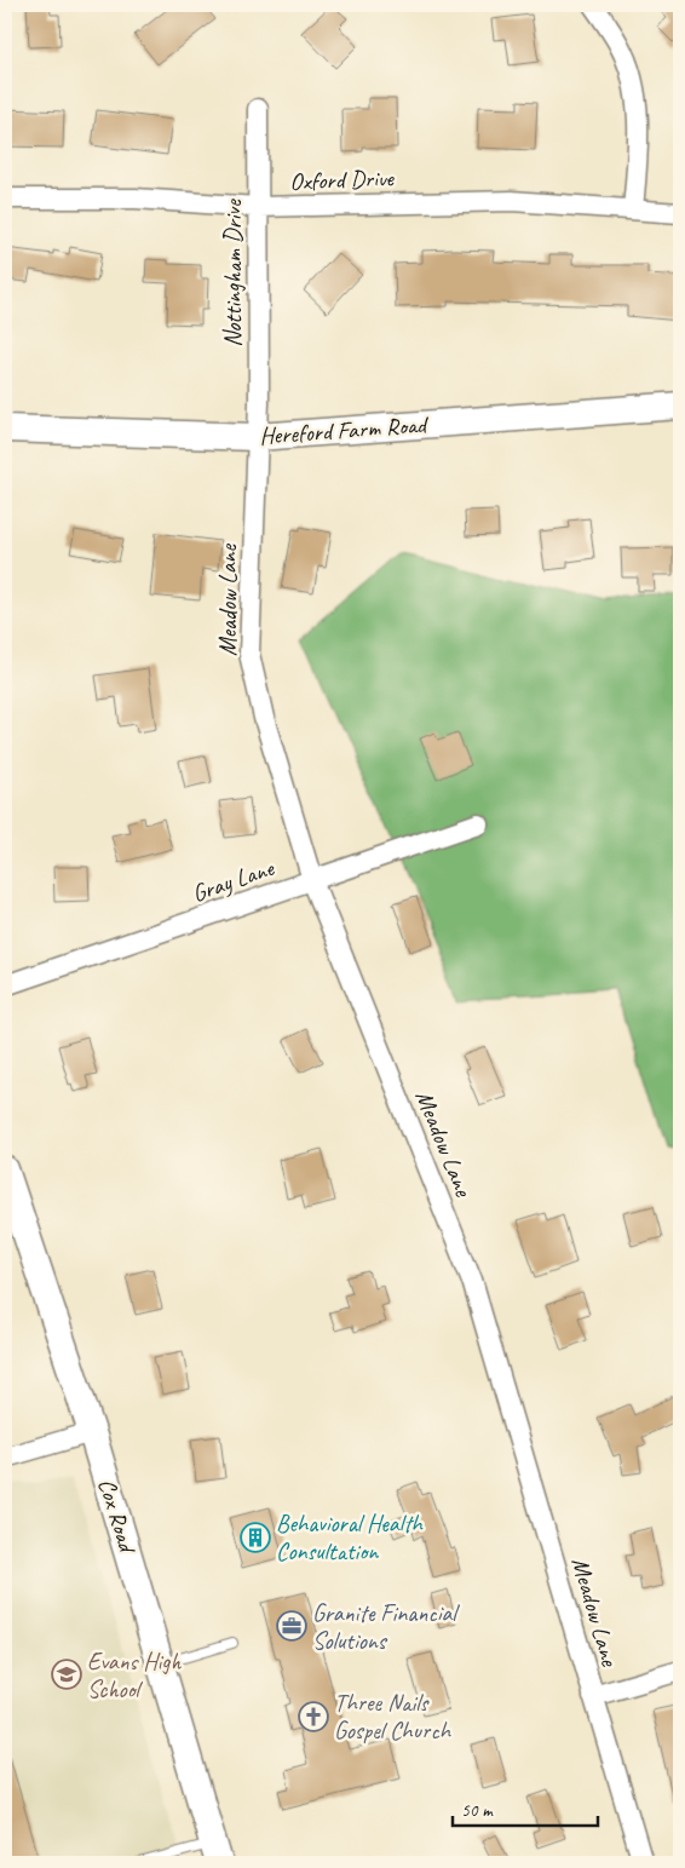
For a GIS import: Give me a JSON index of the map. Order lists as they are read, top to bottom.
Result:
{
  "streets": {
    "street": [
      "Oxford Drive",
      "Nottingham Drive",
      "Hereford Farm Road",
      "Meadow Lane",
      "Gray Lane",
      "Cox Road"
    ]
  },
  "crossings": [
    ["Oxford Drive", "Nottingham Drive"],
    ["Nottingham Drive", "Hereford Farm Road"],
    ["Nottingham Drive", "Meadow Lane"],
    ["Hereford Farm Road", "Meadow Lane"],
    ["Meadow Lane", "Gray Lane"]
  ],
  "places": {
    "building": ["Behavioral Health Consultation"],
    "office": ["Granite Financial Solutions"],
    "school or university": ["Evans High School"],
    "church": ["Three Nails Gospel Church"]
  },
  "scale_bar": "50 m"
}
